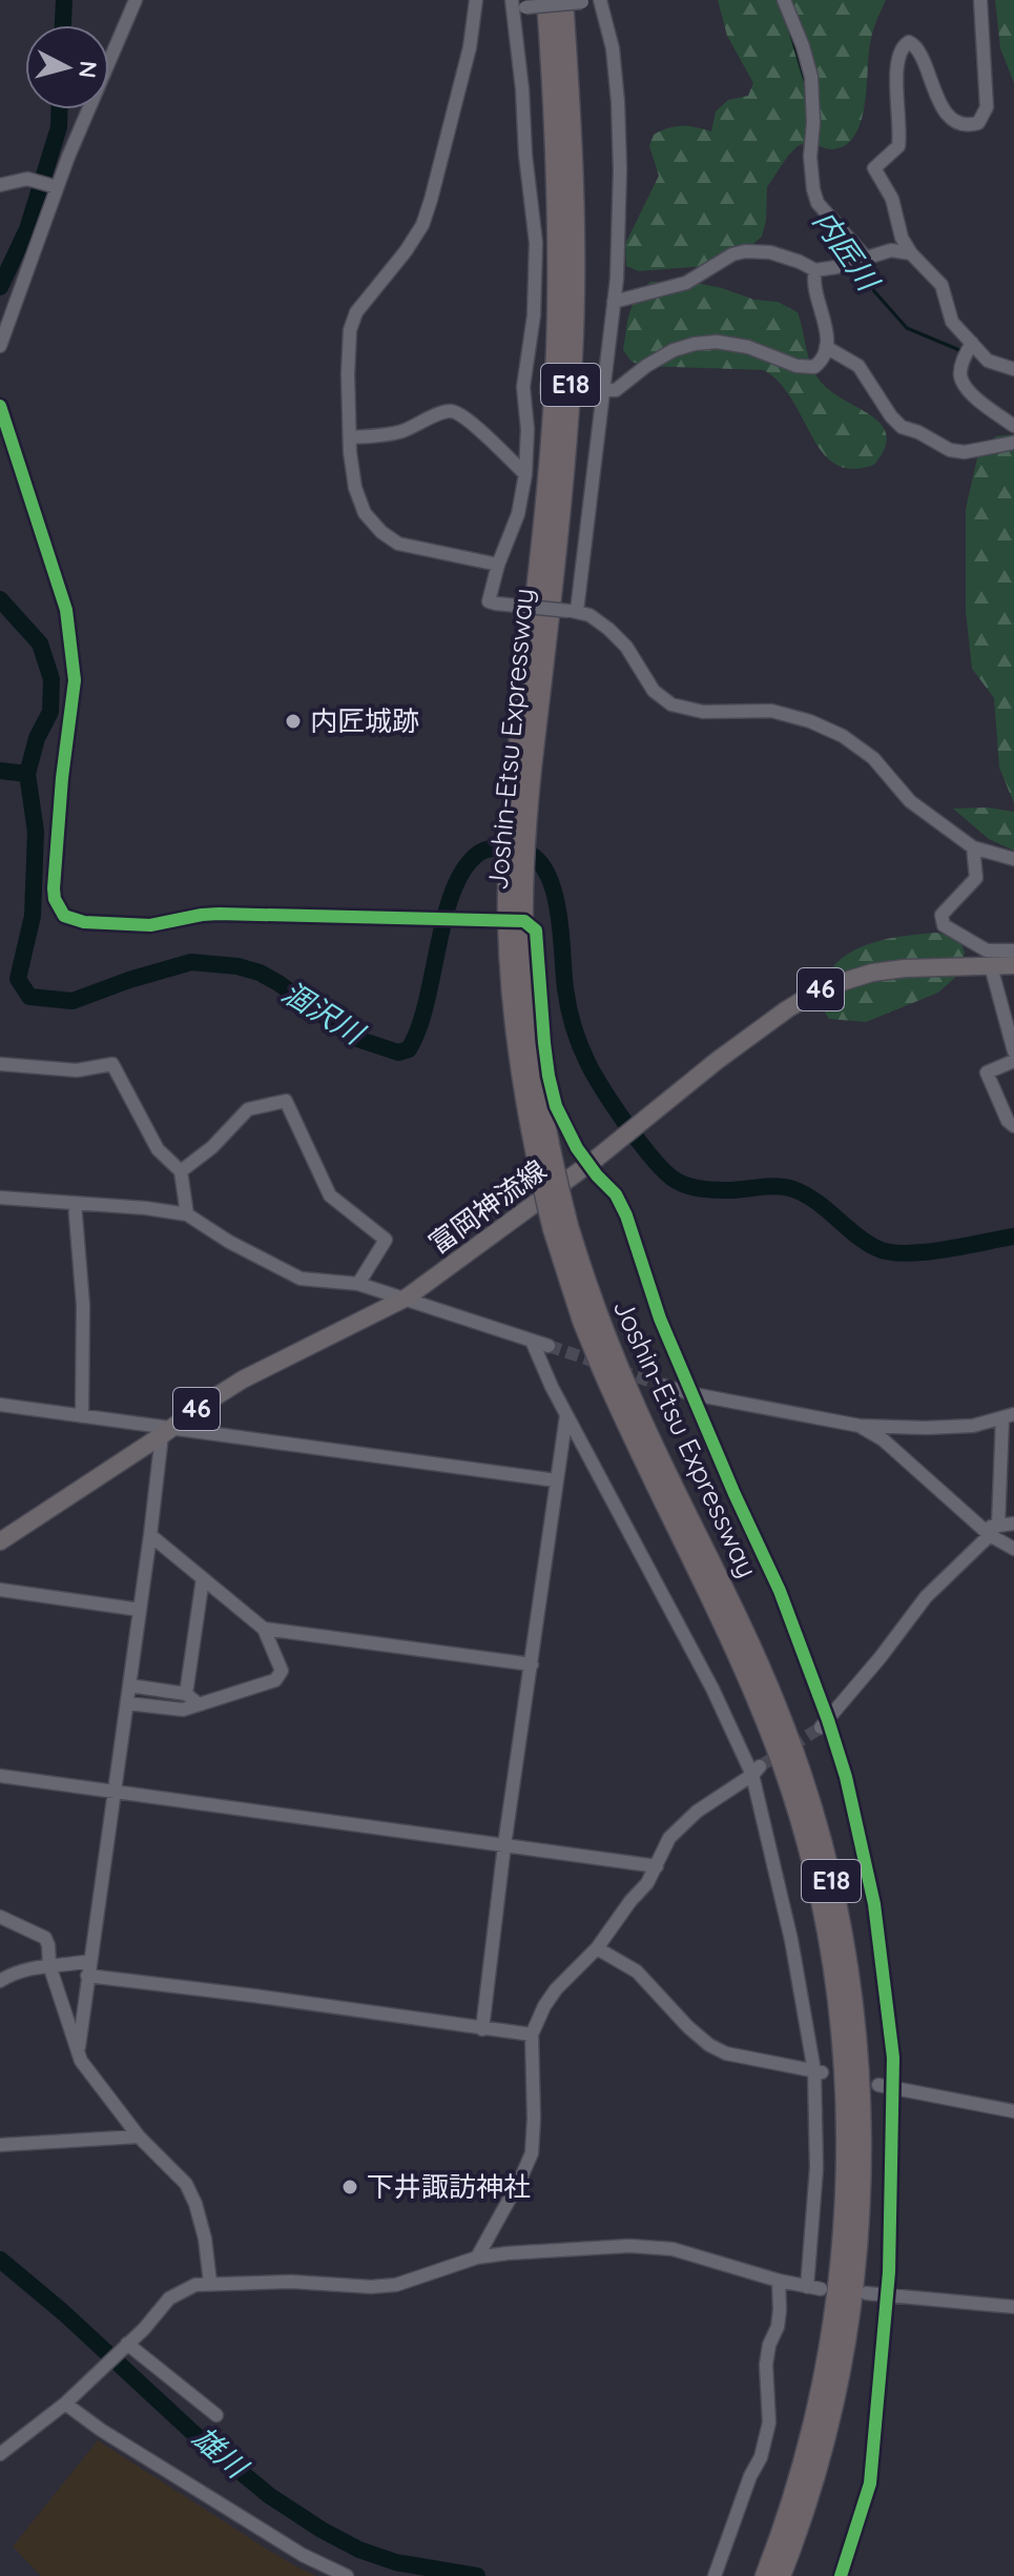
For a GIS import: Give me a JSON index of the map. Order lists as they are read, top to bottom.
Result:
{
  "streets": {
    "highway": ["E18", "Joshin-Etsu Expressway"],
    "main road": ["46", "富岡神流線"]
  },
  "water": ["内匠川", "涸沢川", "雄川"],
  "places": ["内匠城跡", "下井諏訪神社"],
  "north": "right"
}
